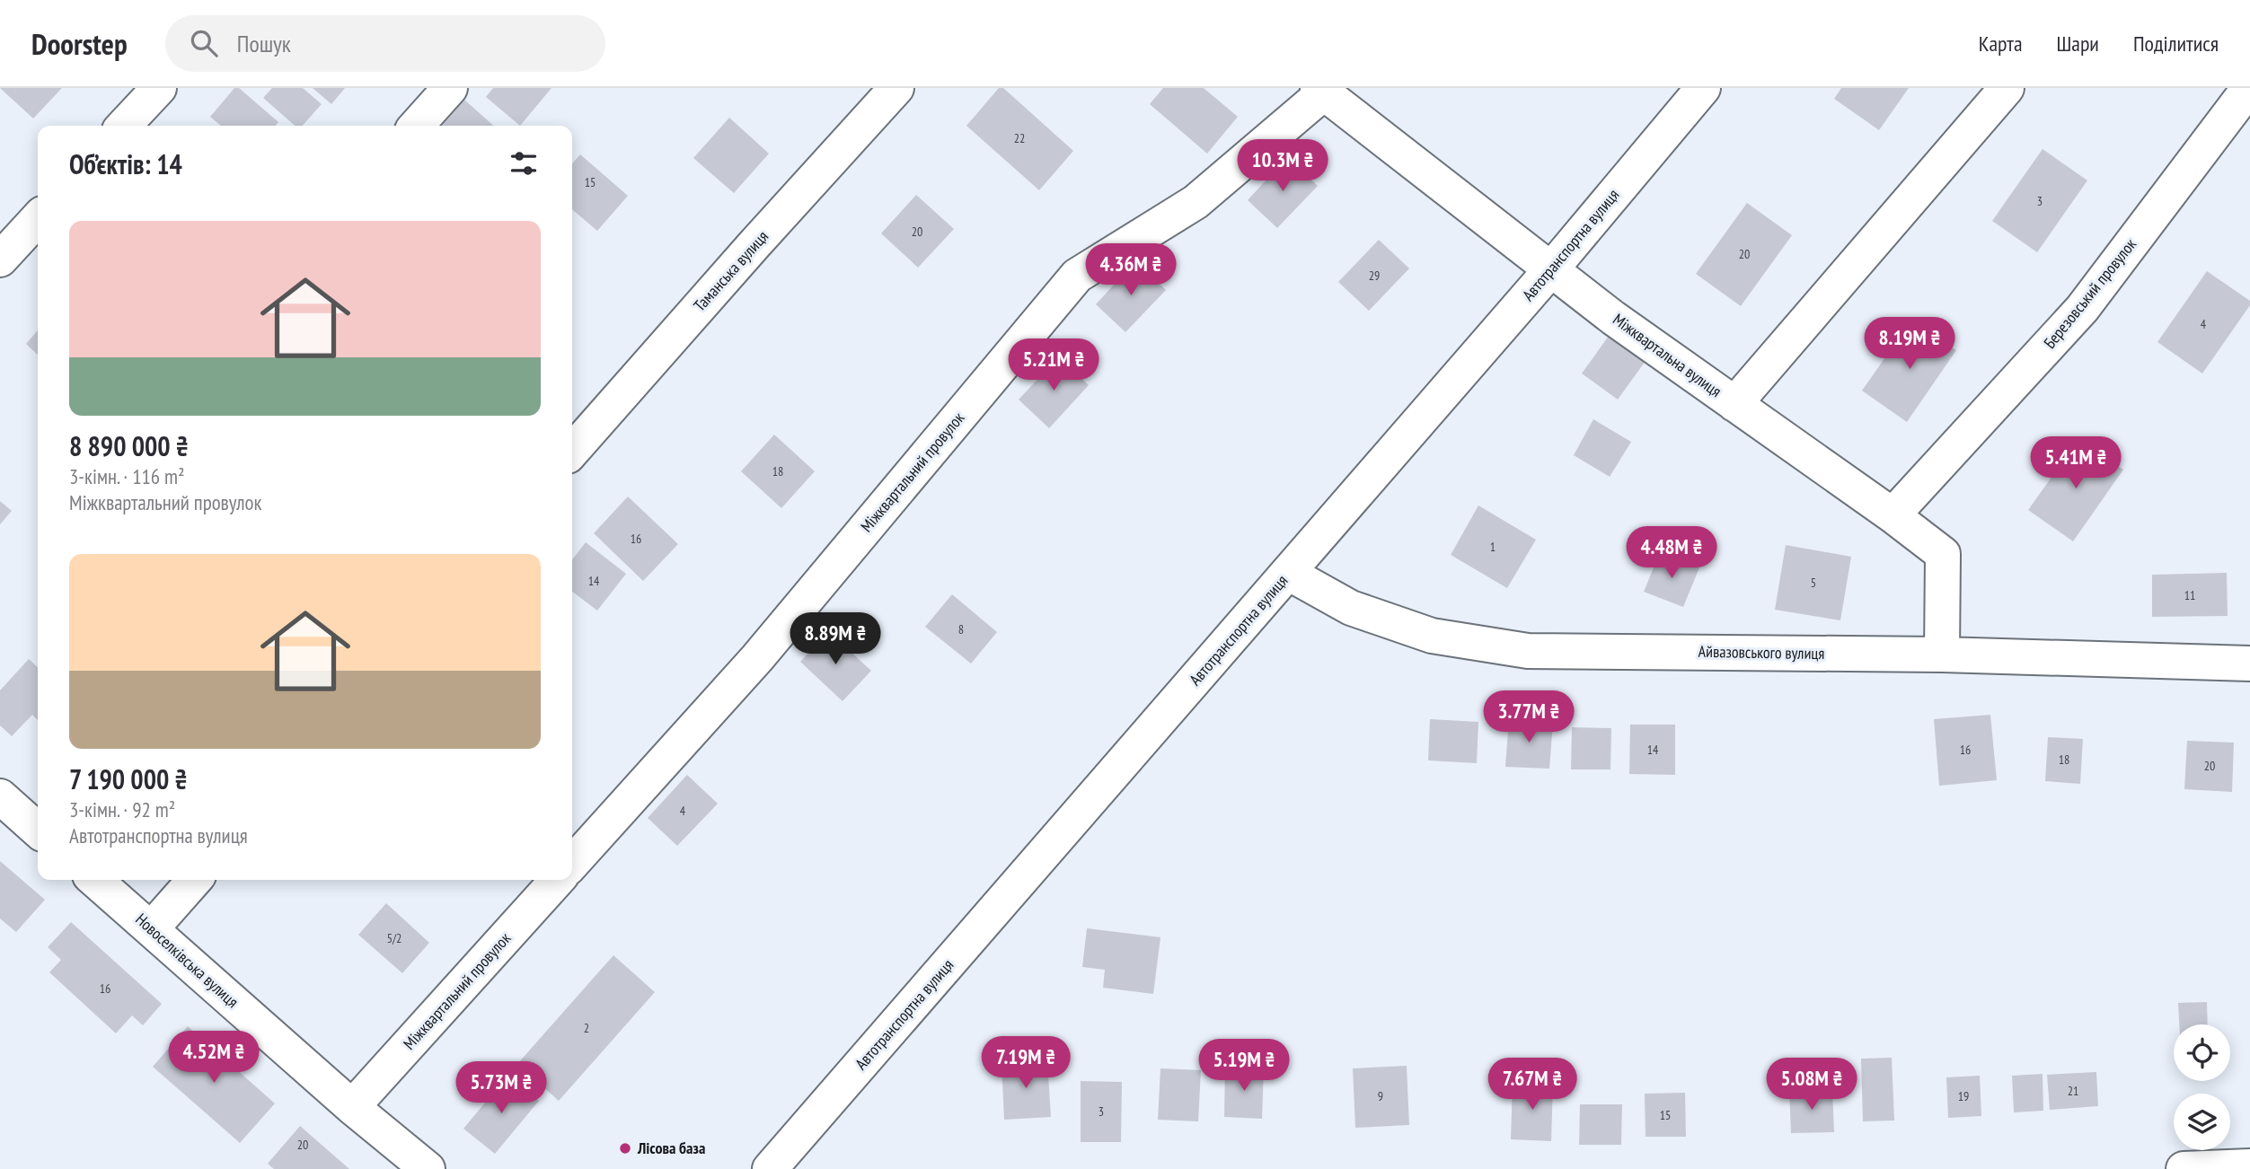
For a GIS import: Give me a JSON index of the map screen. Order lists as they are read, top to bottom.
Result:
{
  "streets": {
    "street": [
      "Автотранспортна вулиця",
      "Таманська вулиця",
      "Березовський провулок",
      "Міжквартальна вулиця",
      "Міжквартальний провулок",
      "Айвазовського вулиця",
      "Новоселківська вулиця"
    ]
  },
  "crossings": [
    ["Автотранспортна вулиця", "Міжквартальна вулиця"],
    ["Автотранспортна вулиця", "Айвазовського вулиця"],
    ["Березовський провулок", "Міжквартальна вулиця"],
    ["Міжквартальна вулиця", "Міжквартальний провулок"],
    ["Міжквартальна вулиця", "Айвазовського вулиця"],
    ["Міжквартальний провулок", "Новоселківська вулиця"]
  ],
  "places": ["Лісова база"],
  "house_numbers": [
    "22",
    "15",
    "3",
    "20",
    "20",
    "29",
    "4",
    "18",
    "16",
    "1",
    "14",
    "5",
    "11",
    "8",
    "14",
    "16",
    "18",
    "20",
    "4",
    "5/2",
    "16",
    "2",
    "21",
    "9",
    "19",
    "3",
    "15",
    "20"
  ],
  "page": {
    "header": "Doorstep",
    "search": "Пошук",
    "nav": ["Карта", "Шари", "Поділитися"],
    "heading": "Об’єктів: 14",
    "price": [
      "10.3M ₴",
      "4.36M ₴",
      "8.19M ₴",
      "5.21M ₴",
      "5.41M ₴",
      "4.48M ₴",
      "8.89M ₴",
      "3.77M ₴",
      "4.52M ₴",
      "7.19M ₴",
      "5.19M ₴",
      "7.67M ₴",
      "5.08M ₴",
      "5.73M ₴"
    ],
    "list": [
      {
        "name": "8 890 000 ₴",
        "note": "3-кімн. · 116 m² · Міжквартальний провулок"
      },
      {
        "name": "7 190 000 ₴",
        "note": "3-кімн. · 92 m² · Автотранспортна вулиця"
      }
    ]
  }
}
